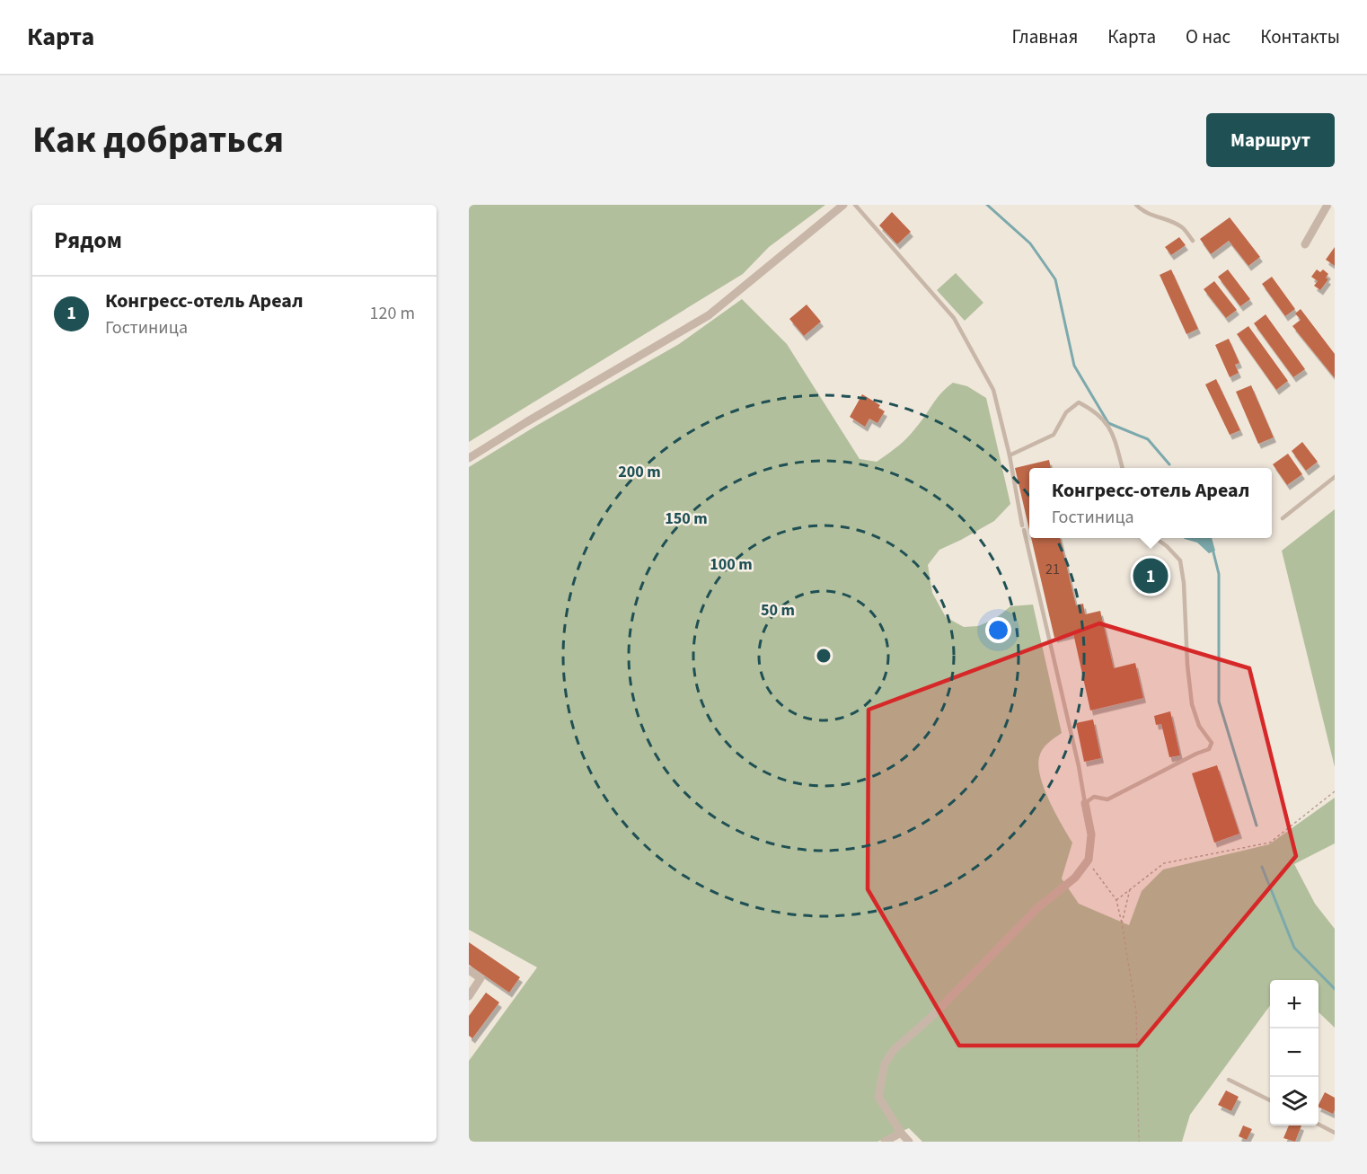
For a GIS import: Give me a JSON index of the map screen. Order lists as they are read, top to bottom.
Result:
{
  "house_numbers": ["21"],
  "page": {
    "header": "Карта",
    "nav": [
      "Главная",
      "Карта",
      "О нас",
      "Контакты"
    ],
    "title": "Как добраться",
    "buttons": "Маршрут",
    "heading": "Рядом",
    "list": [
      {
        "mark": "1",
        "name": "Конгресс-отель Ареал",
        "note": "Гостиница",
        "value": "120 m"
      }
    ],
    "popup": ["Конгресс-отель Ареал", "Гостиница"],
    "pins": "1",
    "map_buttons": ["+", "−"]
  },
  "rings": [
    "200 m",
    "150 m",
    "100 m",
    "50 m"
  ]
}
